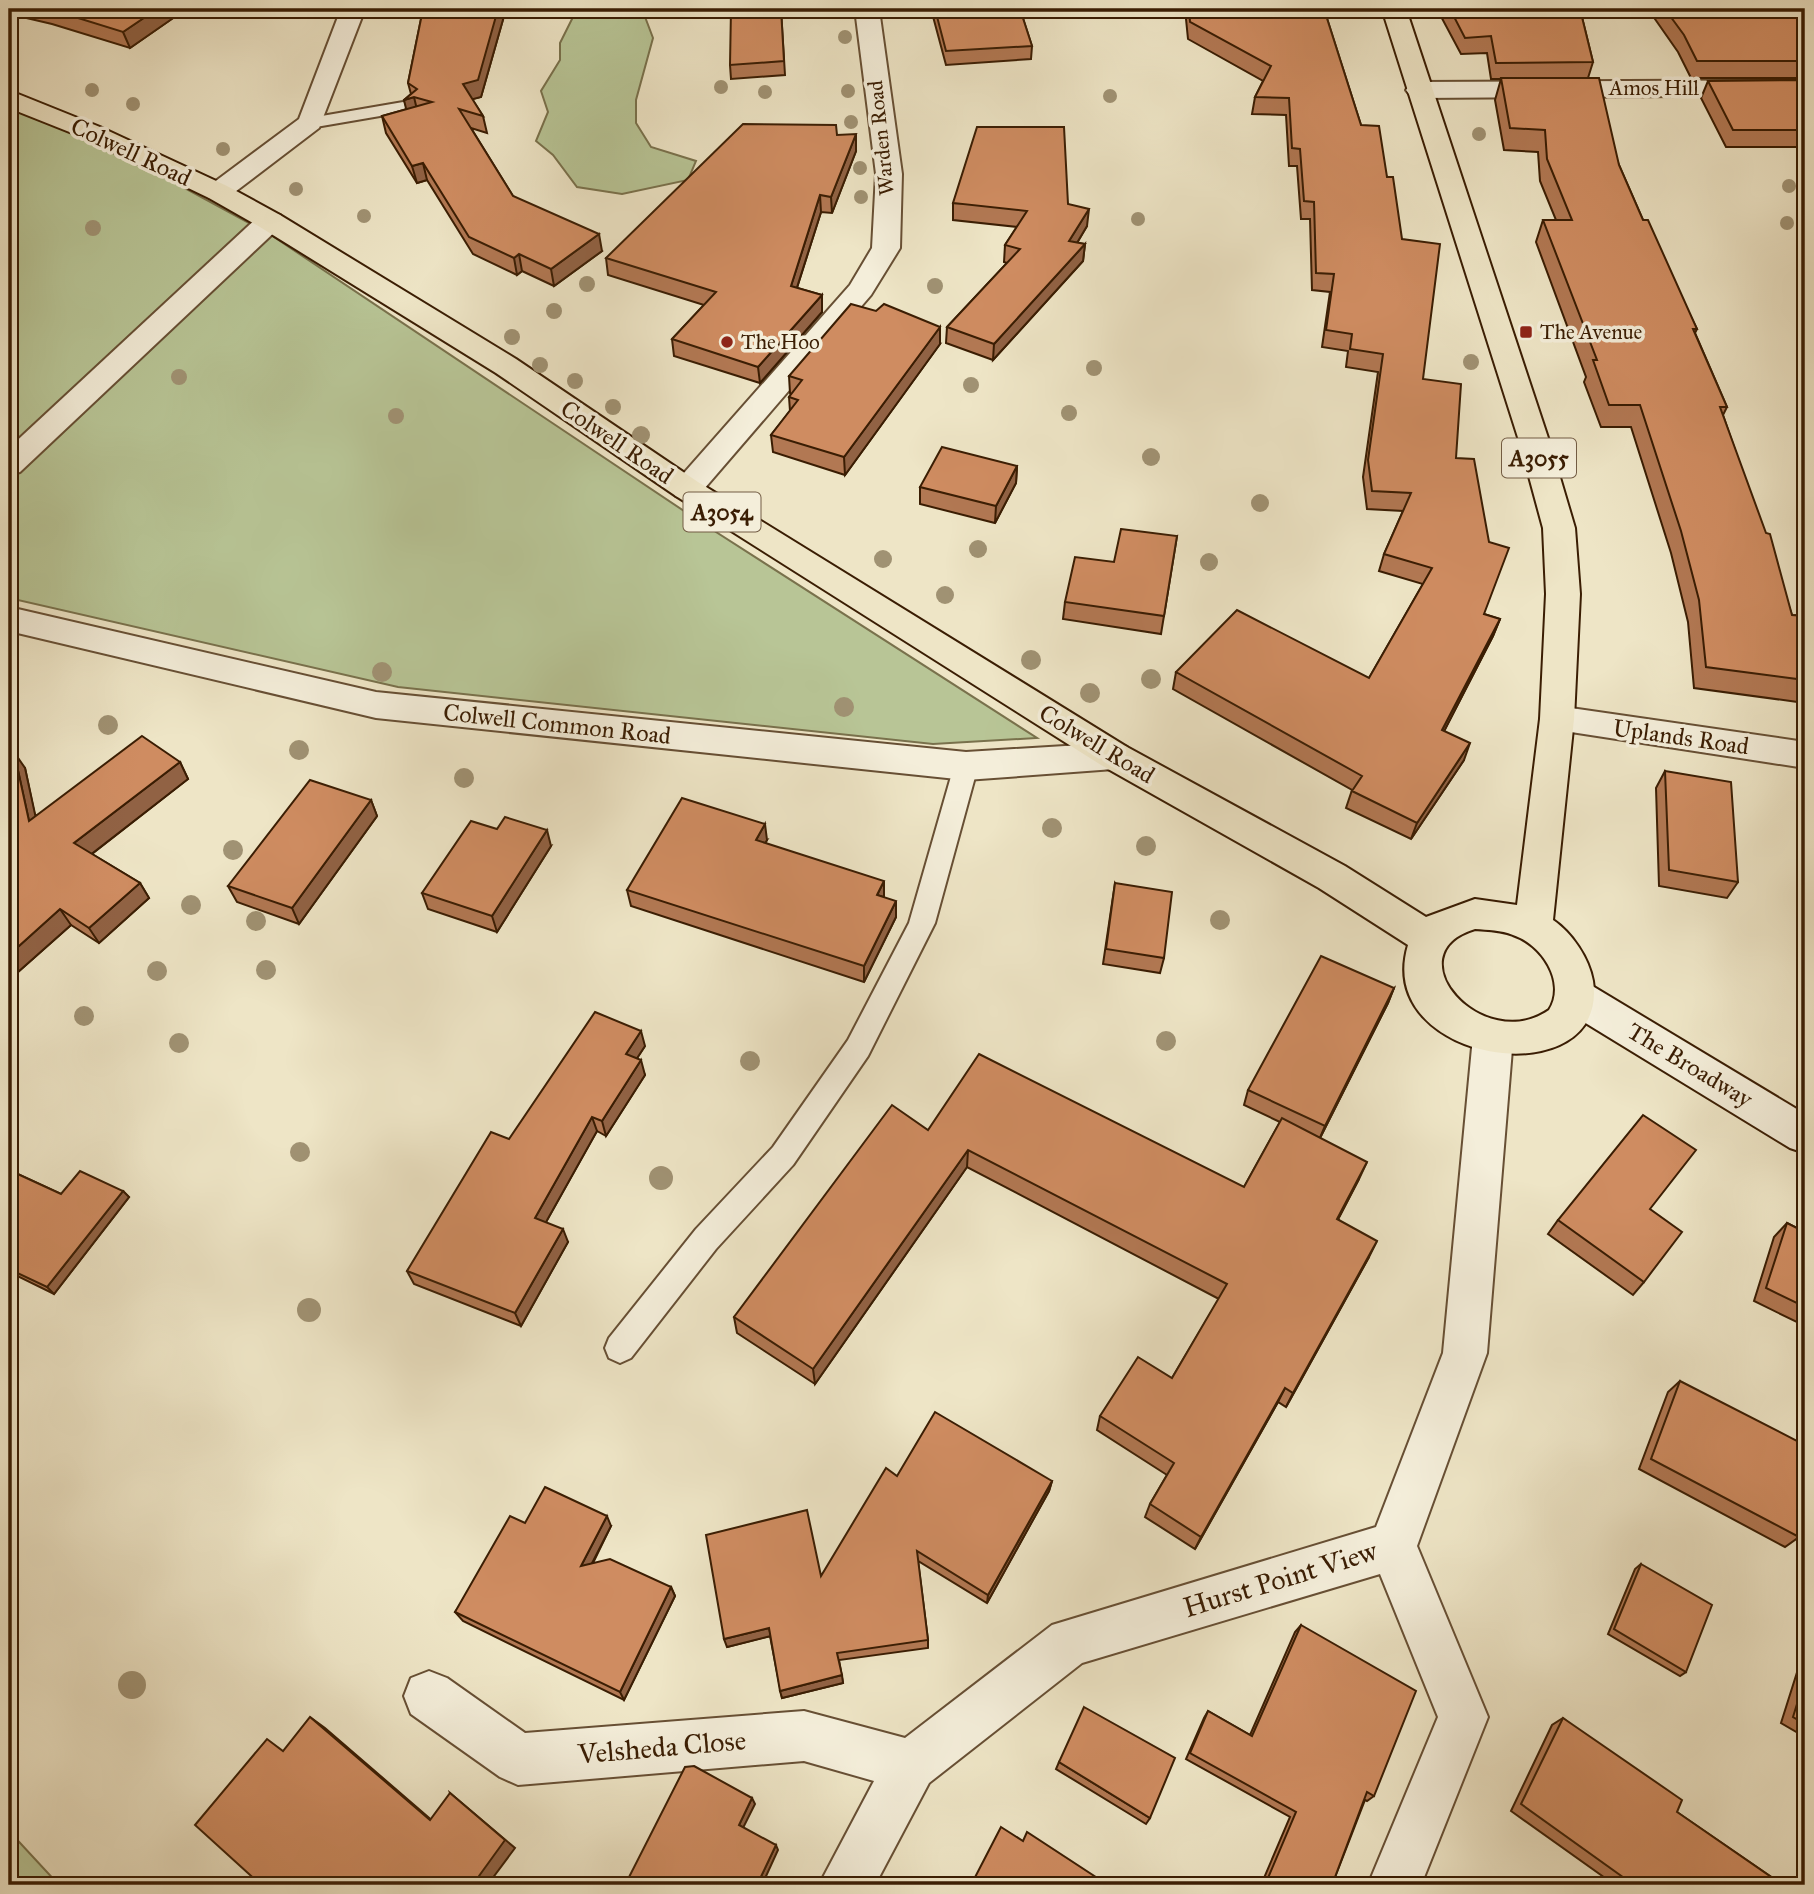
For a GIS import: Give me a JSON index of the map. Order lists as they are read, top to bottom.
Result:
{
  "streets": {
    "main road": ["Colwell Road", "A3055", "A3054"],
    "street": [
      "Amos Hill",
      "Warden Road",
      "Colwell Common Road",
      "Uplands Road",
      "The Broadway",
      "Hurst Point View",
      "Velsheda Close"
    ]
  },
  "crossings": [
    ["Amos Hill", "A3055"],
    ["Warden Road", "Colwell Road"],
    ["Colwell Road", "A3055"],
    ["Colwell Road", "Colwell Common Road"],
    ["Colwell Road", "The Broadway"],
    ["Colwell Road", "Hurst Point View"],
    ["A3055", "Uplands Road"],
    ["A3055", "The Broadway"],
    ["A3055", "Hurst Point View"],
    ["The Broadway", "Hurst Point View"],
    ["Hurst Point View", "Velsheda Close"]
  ],
  "places": {
    "transit": ["The Avenue"],
    "other": ["The Hoo"]
  }
}
